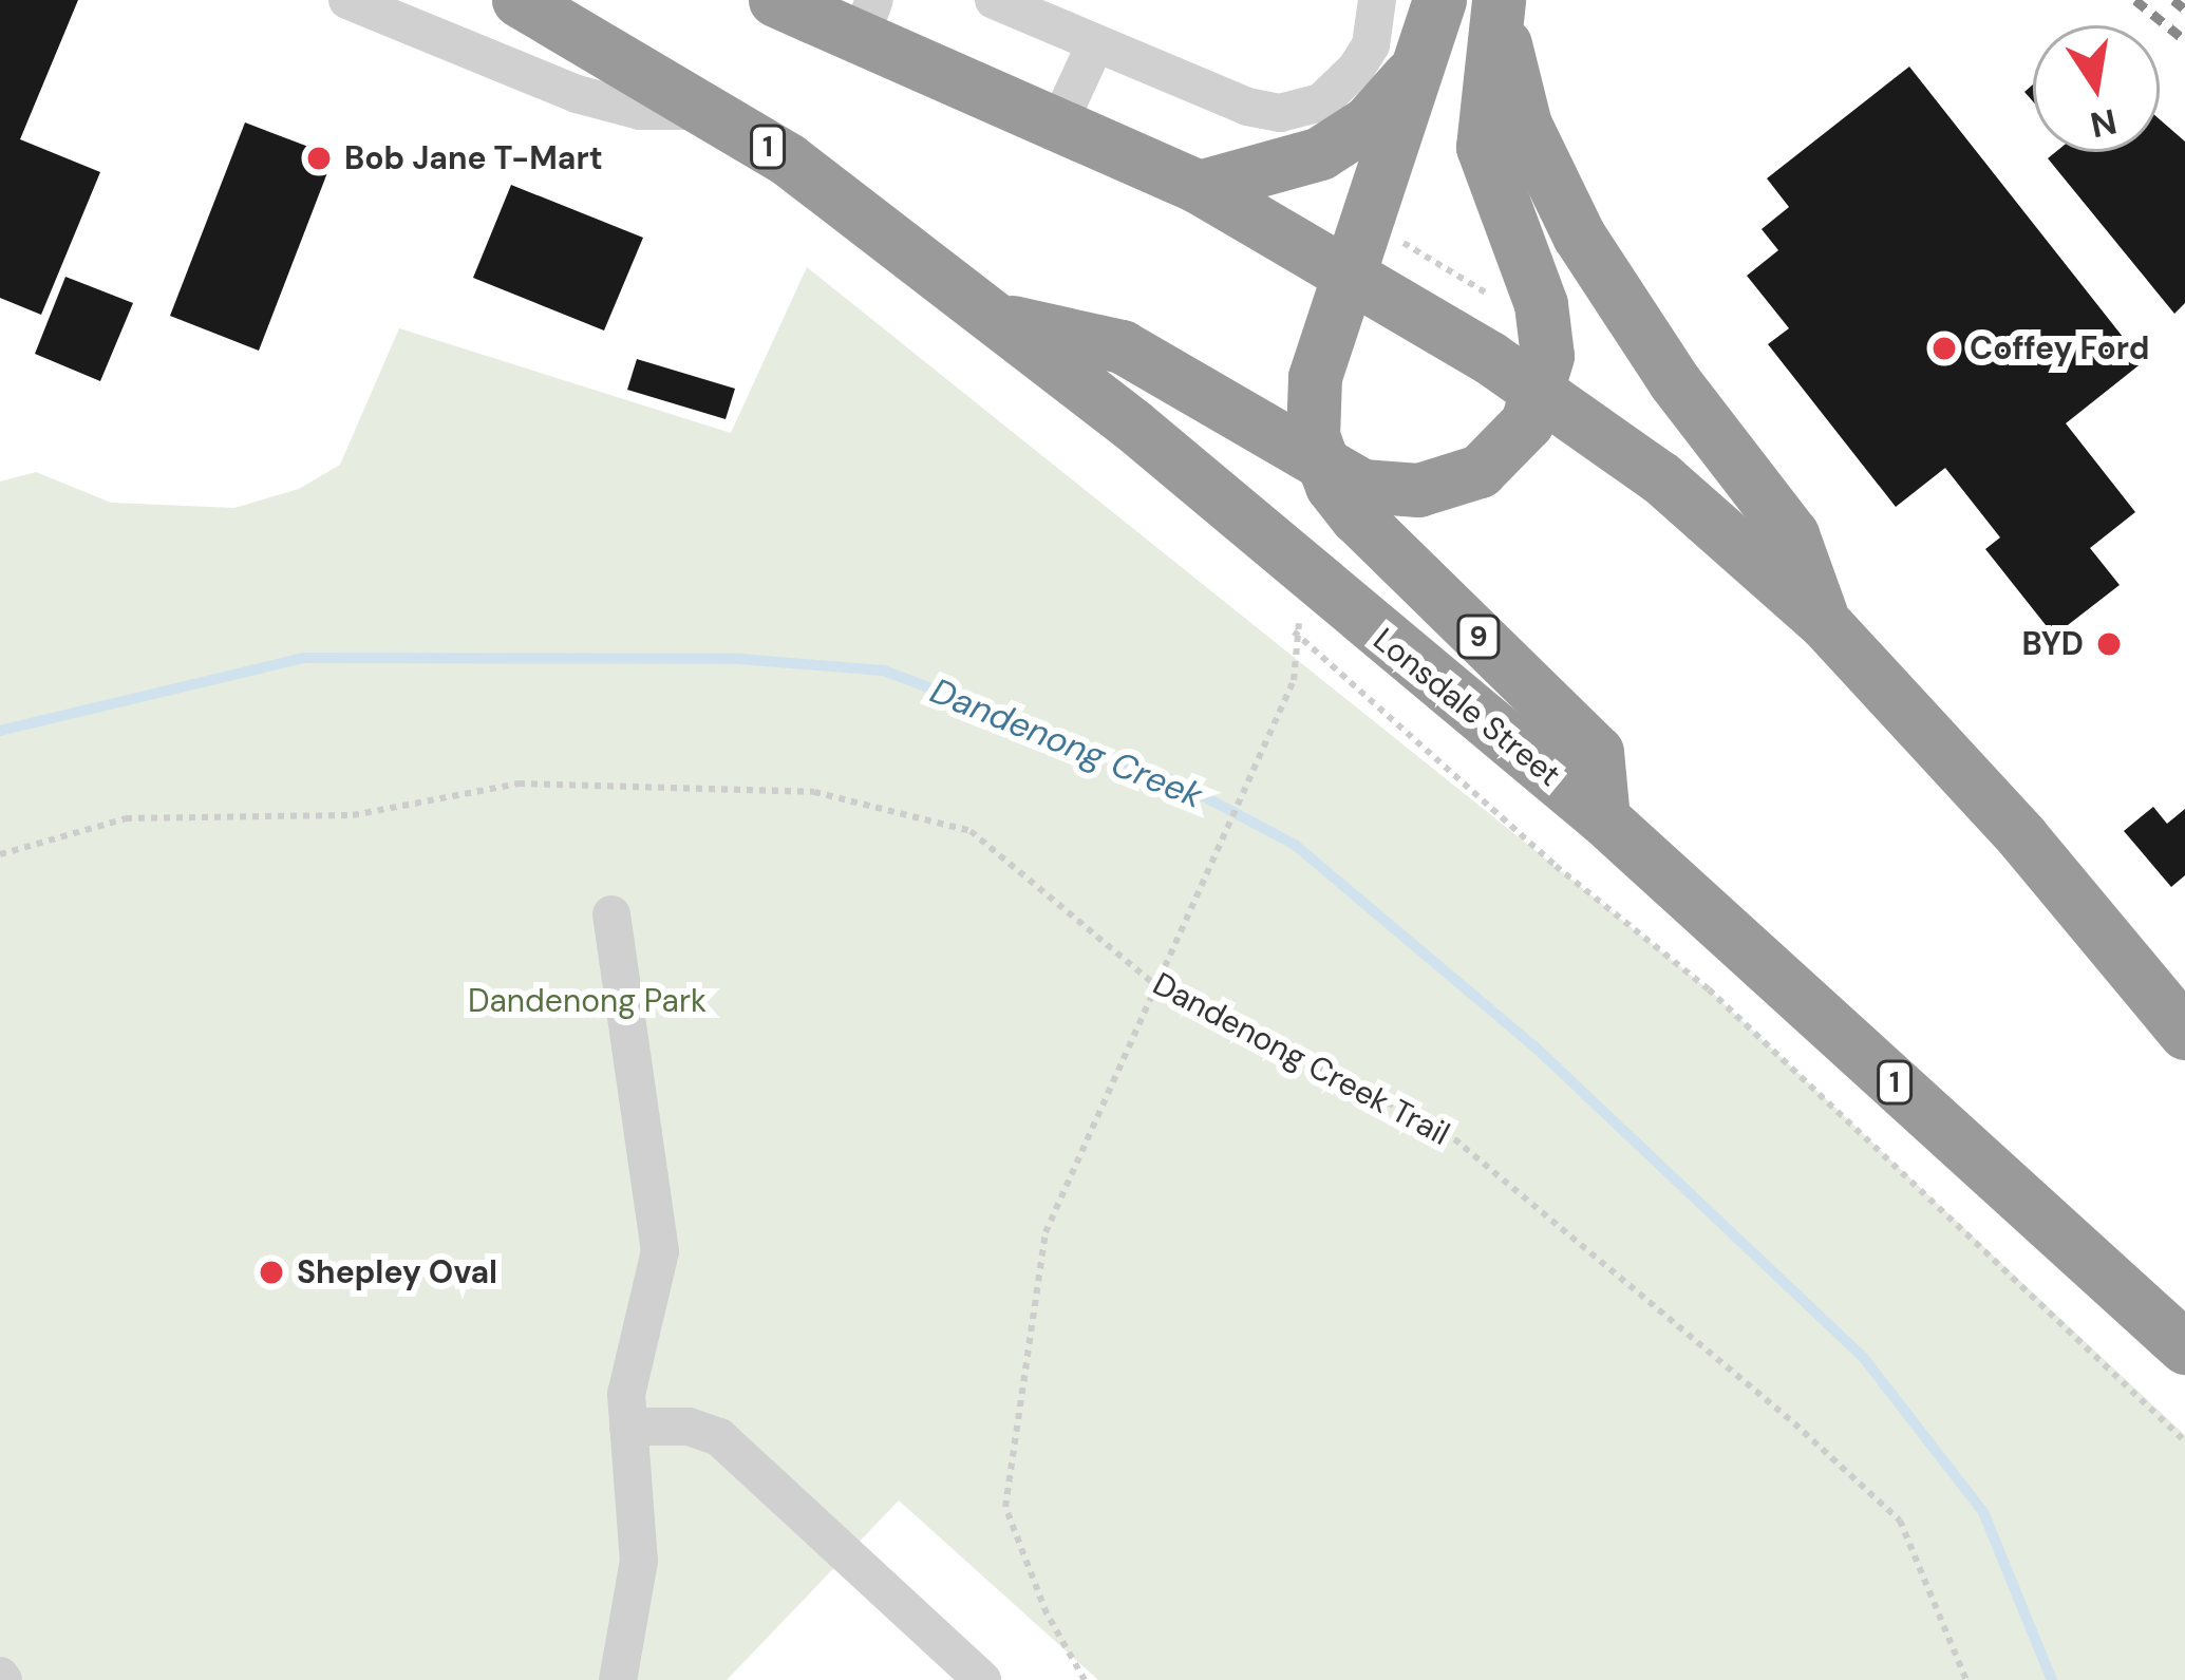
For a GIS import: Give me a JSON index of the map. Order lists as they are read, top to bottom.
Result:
{
  "streets": {
    "highway": ["1", "9", "Lonsdale Street"],
    "path": ["Dandenong Creek Trail"]
  },
  "crossings": [
    ["9", "Lonsdale Street"]
  ],
  "water": ["Dandenong Creek"],
  "parks": ["Dandenong Park"],
  "places": [
    "Bob Jane T-Mart",
    "Coffey Ford",
    "BYD",
    "Shepley Oval"
  ],
  "north": "bottom"
}
